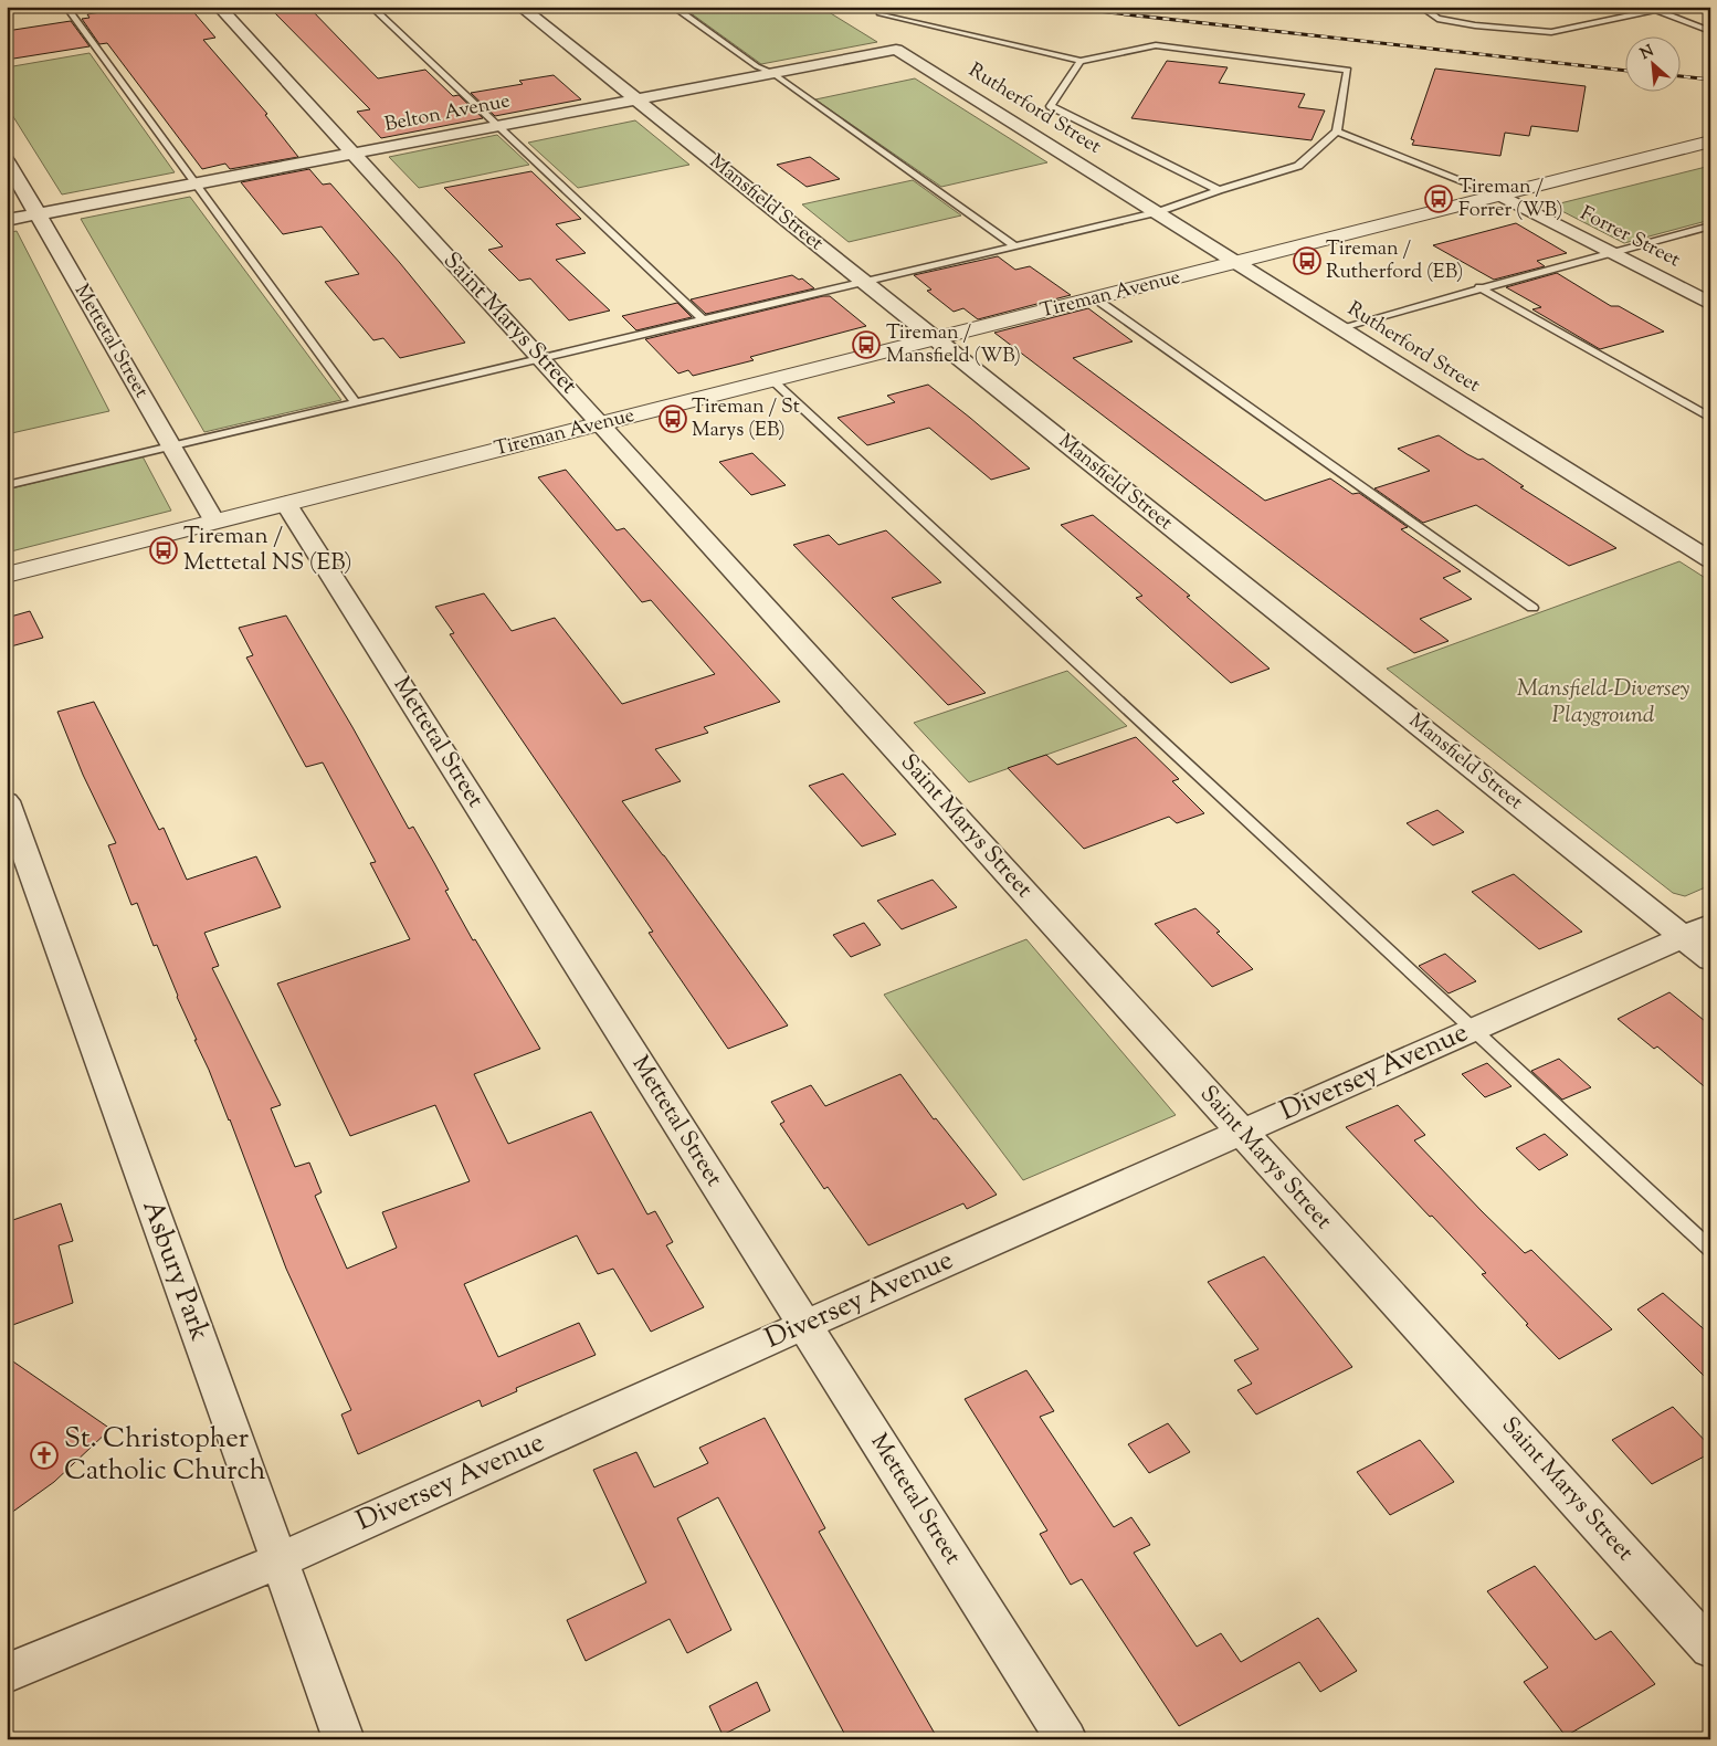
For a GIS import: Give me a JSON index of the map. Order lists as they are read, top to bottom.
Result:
{
  "streets": {
    "street": [
      "Rutherford Street",
      "Belton Avenue",
      "Mansfield Street",
      "Forrer Street",
      "Tireman Avenue",
      "Saint Marys Street",
      "Mettetal Street",
      "Diversey Avenue",
      "Asbury Park"
    ]
  },
  "crossings": [
    ["Rutherford Street", "Belton Avenue"],
    ["Rutherford Street", "Tireman Avenue"],
    ["Belton Avenue", "Mansfield Street"],
    ["Belton Avenue", "Saint Marys Street"],
    ["Belton Avenue", "Mettetal Street"],
    ["Mansfield Street", "Tireman Avenue"],
    ["Mansfield Street", "Diversey Avenue"],
    ["Forrer Street", "Tireman Avenue"],
    ["Tireman Avenue", "Saint Marys Street"],
    ["Tireman Avenue", "Mettetal Street"],
    ["Saint Marys Street", "Diversey Avenue"],
    ["Mettetal Street", "Diversey Avenue"],
    ["Diversey Avenue", "Asbury Park"]
  ],
  "parks": ["Mansfield-Diversey Playground"],
  "places": {
    "bus stop": [
      "Tireman / Forrer (WB)",
      "Tireman / Rutherford (EB)",
      "Tireman / Mansfield (WB)",
      "Tireman / St Marys (EB)",
      "Tireman / Mettetal NS (EB)"
    ],
    "church": ["St. Christopher Catholic Church"]
  },
  "north": "top left"
}
